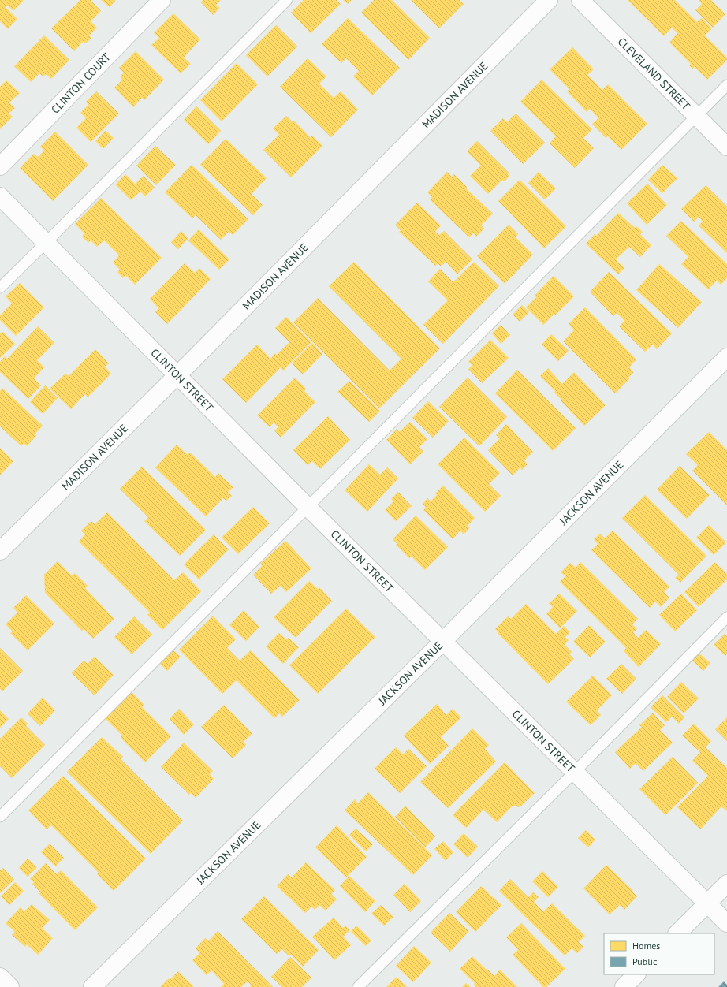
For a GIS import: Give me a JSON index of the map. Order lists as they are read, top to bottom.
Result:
{
  "streets": {
    "street": [
      "CLEVELAND STREET",
      "CLINTON COURT",
      "MADISON AVENUE",
      "CLINTON STREET",
      "JACKSON AVENUE"
    ]
  },
  "crossings": [
    ["MADISON AVENUE", "CLINTON STREET"],
    ["CLINTON STREET", "JACKSON AVENUE"]
  ],
  "legend": ["Homes", "Public"]
}
